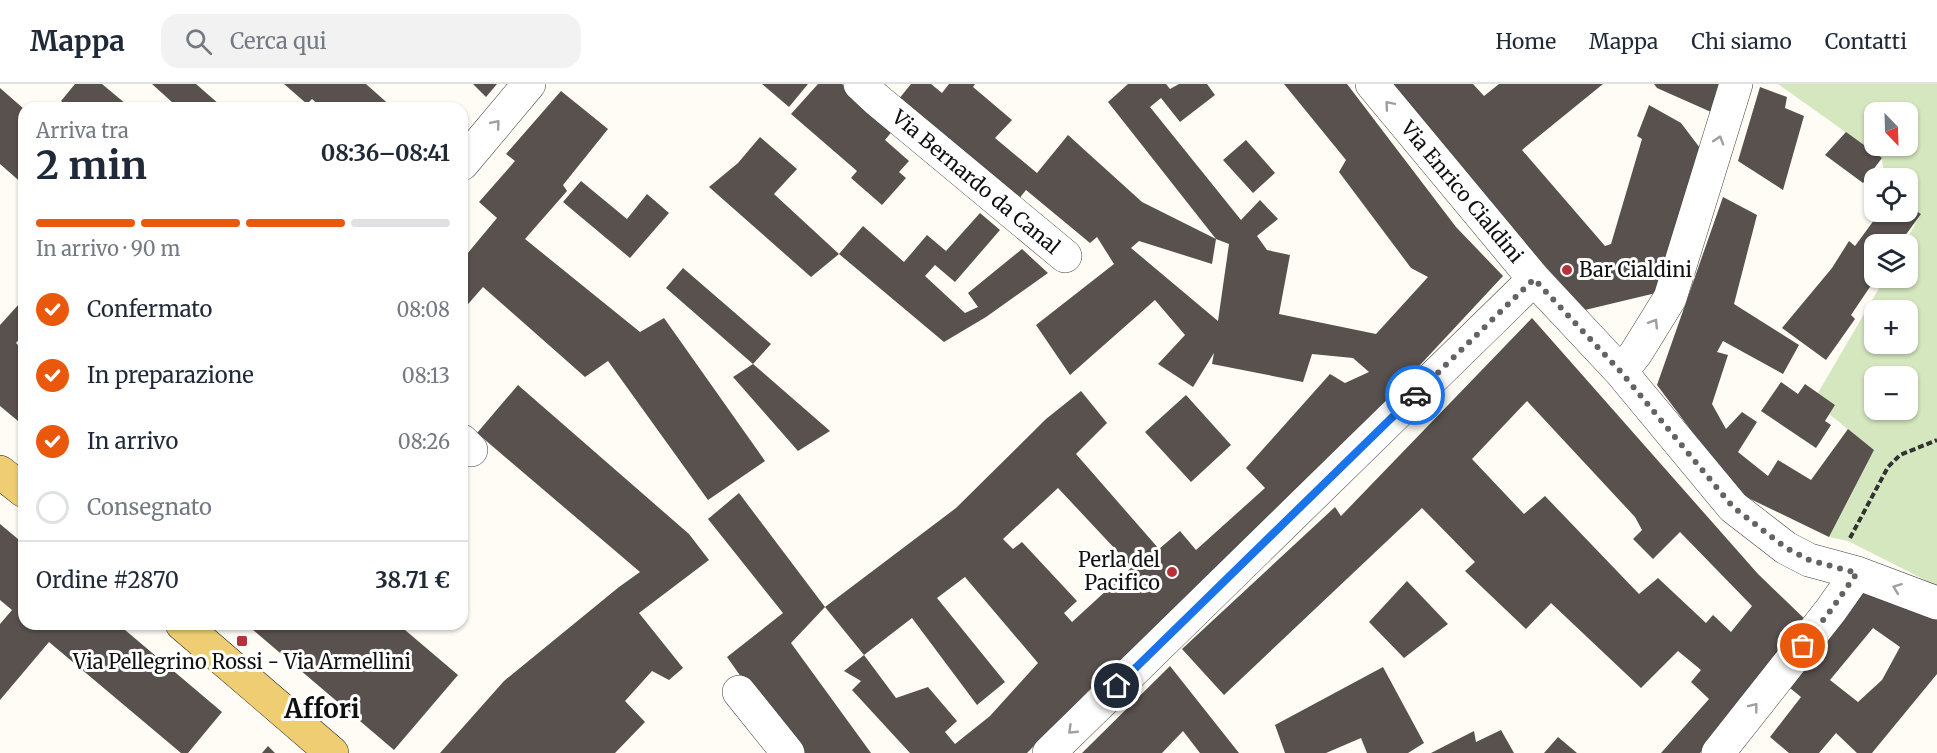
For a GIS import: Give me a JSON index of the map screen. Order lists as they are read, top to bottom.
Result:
{
  "streets": {
    "street": ["Via Bernardo da Canal", "Via Enrico Cialdini"]
  },
  "one_way": ["Via Enrico Cialdini"],
  "districts": ["Affori"],
  "places": {
    "other": ["Bar Cialdini", "Perla del Pacifico"],
    "transit": ["Via Pellegrino Rossi - Via Armellini"]
  },
  "north": "bottom right",
  "page": {
    "header": "Mappa",
    "search": "Cerca qui",
    "nav": [
      "Home",
      "Mappa",
      "Chi siamo",
      "Contatti"
    ],
    "map_buttons": ["+", "−"],
    "heading": ["2 min", "Arriva tra", "08:36–08:41"],
    "panel": ["Ordine #2870", "38.71 €"],
    "bar": "In arrivo · 90 m",
    "list": [
      ["Confermato", "08:08"],
      ["In preparazione", "08:13"],
      ["In arrivo", "08:26"],
      "Consegnato"
    ]
  }
}
